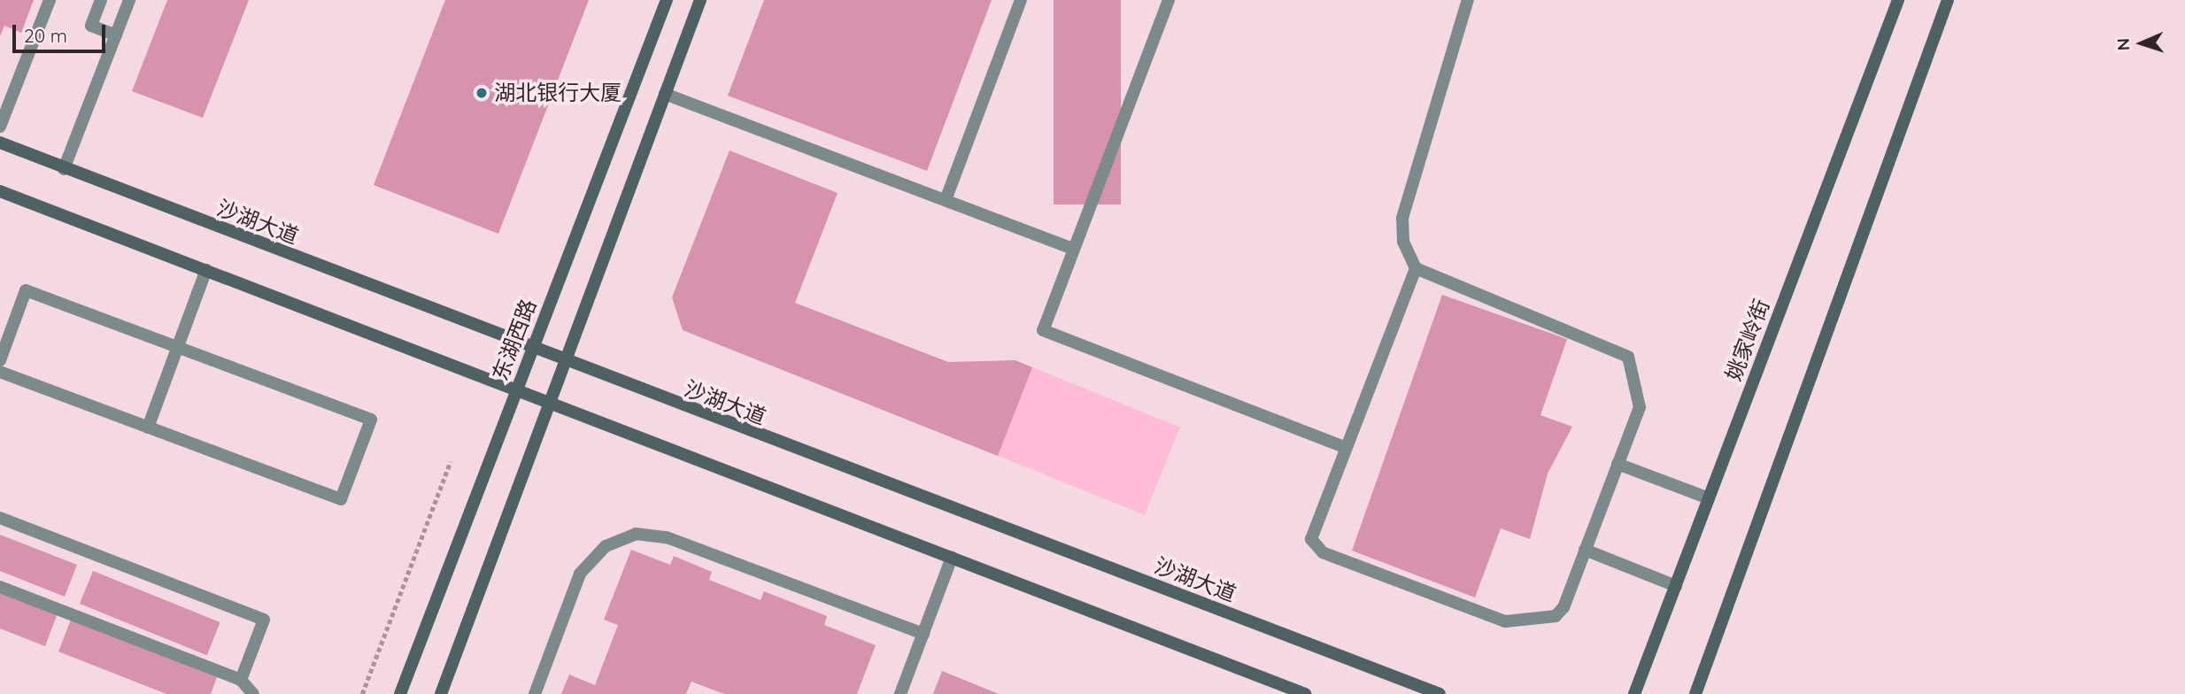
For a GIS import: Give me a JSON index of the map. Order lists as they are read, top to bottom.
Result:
{
  "streets": {
    "street": ["沙湖大道", "东湖西路", "姚家岭街"]
  },
  "crossings": [
    ["沙湖大道", "东湖西路"]
  ],
  "places": ["湖北银行大厦"],
  "scale_bar": "20 m",
  "north": "left"
}
